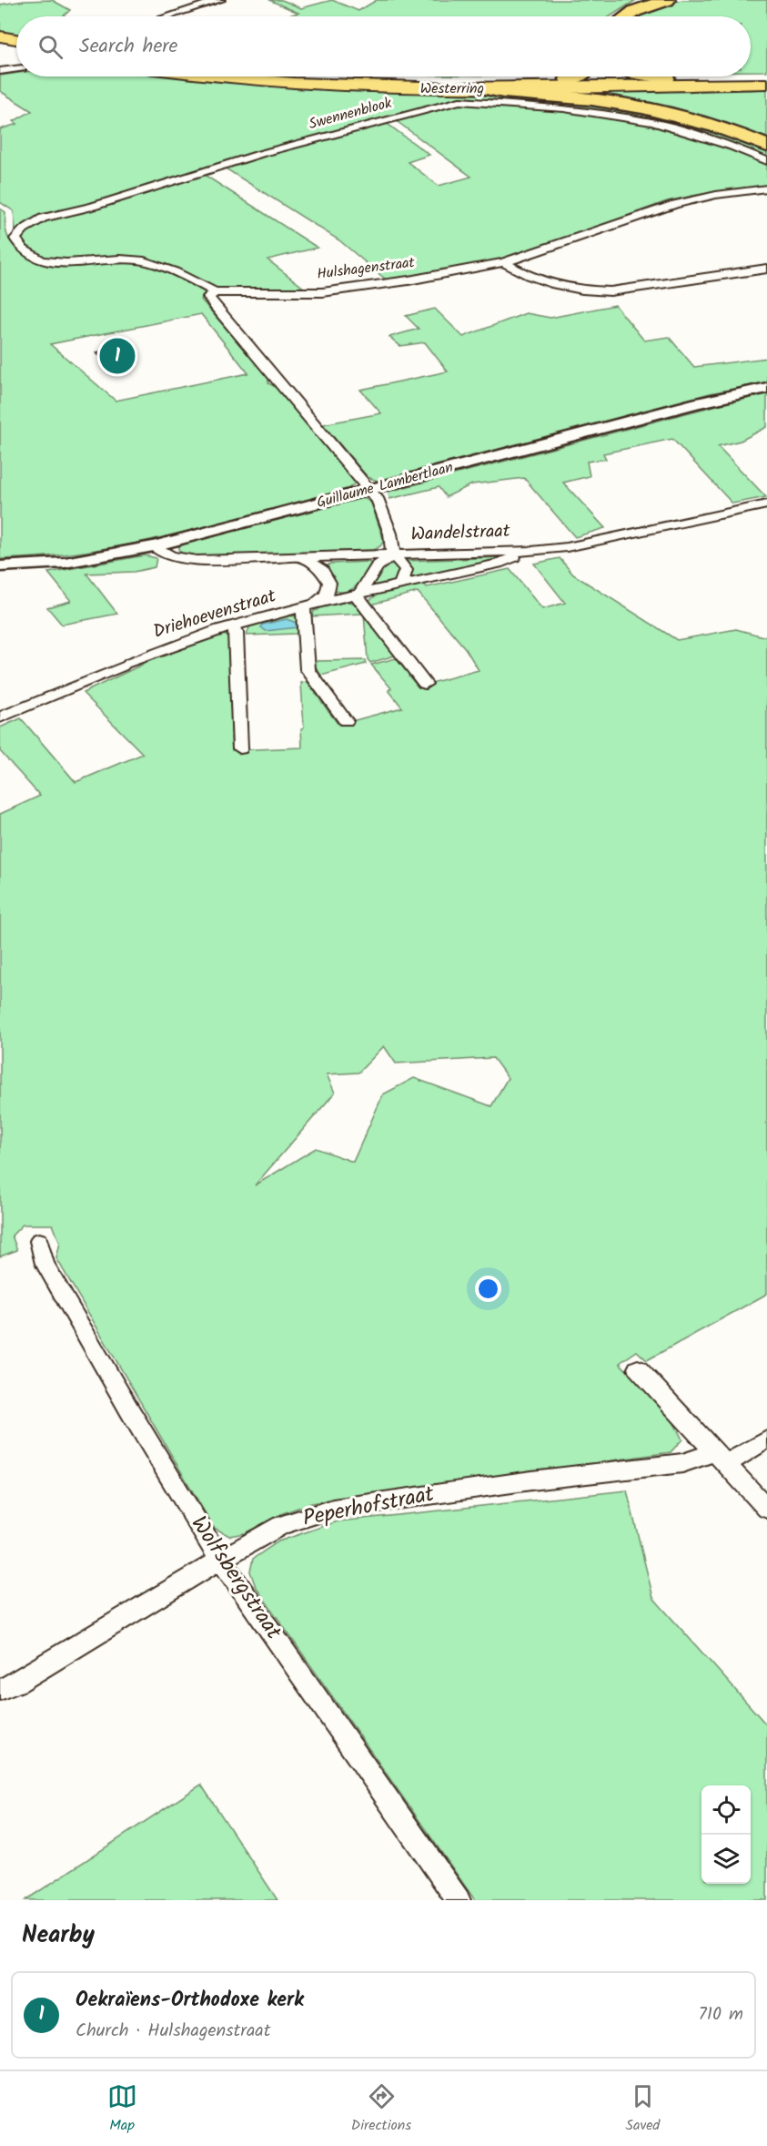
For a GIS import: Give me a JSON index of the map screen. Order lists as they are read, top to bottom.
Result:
{
  "streets": {
    "highway": ["Westerring"],
    "street": [
      "Swennenblook",
      "Hulshagenstraat",
      "Guillaume Lambertlaan",
      "Wandelstraat",
      "Driehoevenstraat",
      "Peperhofstraat",
      "Wolfsbergstraat"
    ]
  },
  "crossings": [
    ["Swennenblook", "Hulshagenstraat"],
    ["Guillaume Lambertlaan", "Wandelstraat"],
    ["Wandelstraat", "Driehoevenstraat"],
    ["Peperhofstraat", "Wolfsbergstraat"]
  ],
  "page": {
    "search": "Search here",
    "pins": "1",
    "heading": "Nearby",
    "list": [
      {
        "mark": "1",
        "name": "Oekraïens-Orthodoxe kerk",
        "note": "Church · Hulshagenstraat",
        "value": "710 m"
      }
    ],
    "nav": ["Map", "Directions", "Saved"]
  }
}
